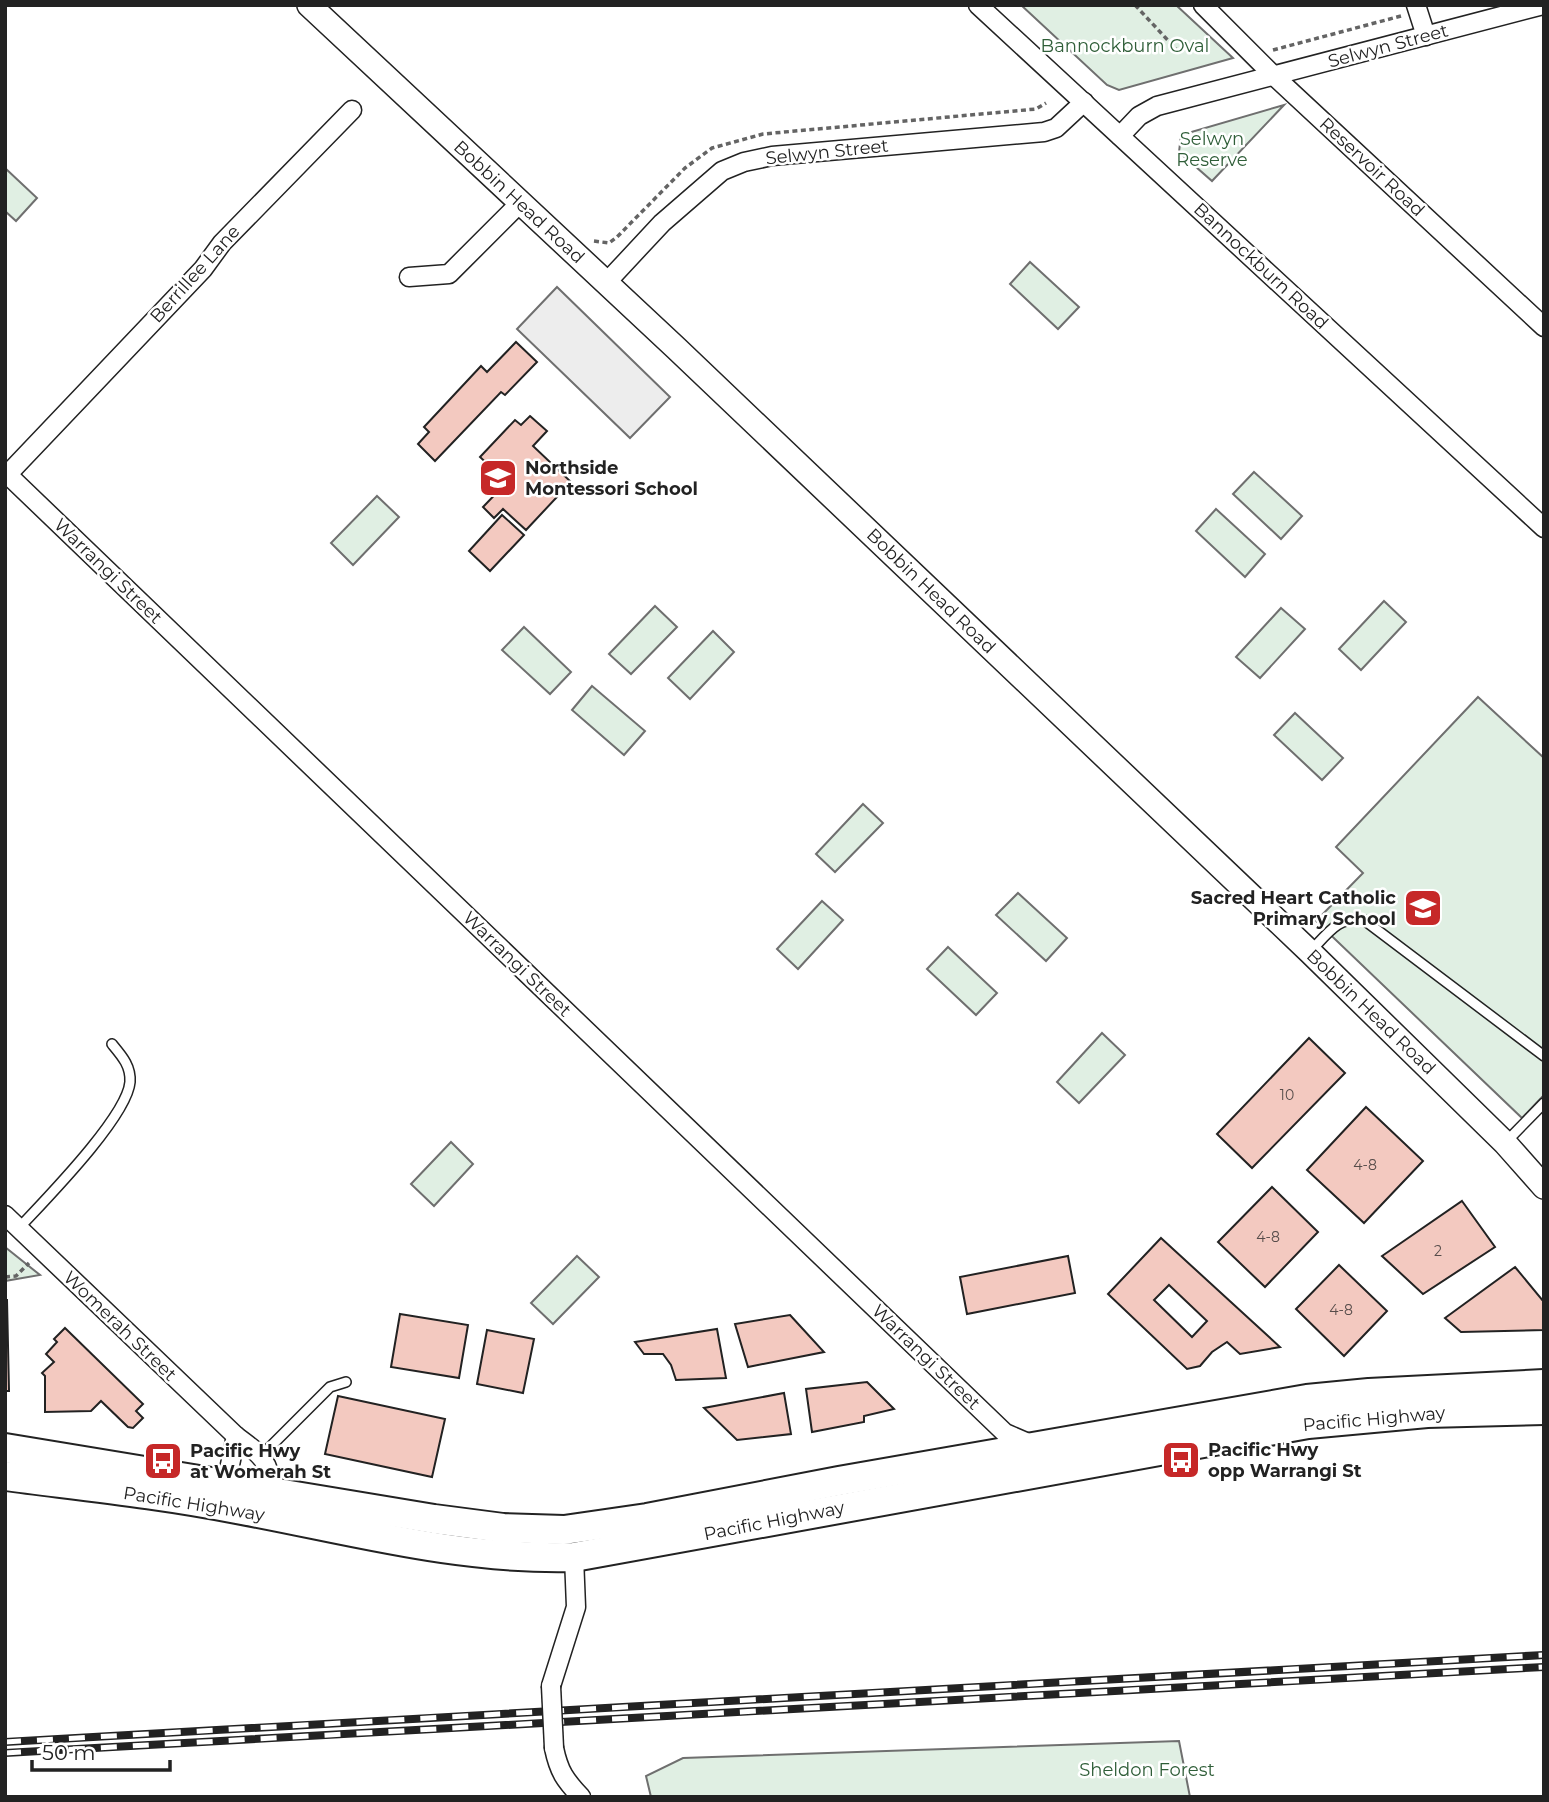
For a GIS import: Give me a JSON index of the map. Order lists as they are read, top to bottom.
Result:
{
  "streets": {
    "highway": ["Pacific Highway"],
    "main road": ["Bobbin Head Road"],
    "street": [
      "Selwyn Street",
      "Reservoir Road",
      "Bannockburn Road",
      "Berrillee Lane",
      "Warrangi Street",
      "Womerah Street"
    ]
  },
  "crossings": [
    ["Selwyn Street", "Reservoir Road"],
    ["Selwyn Street", "Bobbin Head Road"],
    ["Selwyn Street", "Bannockburn Road"],
    ["Berrillee Lane", "Warrangi Street"],
    ["Warrangi Street", "Pacific Highway"]
  ],
  "parks": ["Bannockburn Oval", "Selwyn Reserve", "Sheldon Forest"],
  "places": {
    "school or university": ["Northside Montessori School", "Sacred Heart Catholic Primary School"],
    "bus stop": ["Pacific Hwy opp Warrangi St", "Pacific Hwy at Womerah St"]
  },
  "house_numbers": [
    "10",
    "4-8",
    "4-8",
    "2",
    "4-8"
  ],
  "scale_bar": "50 m"
}
